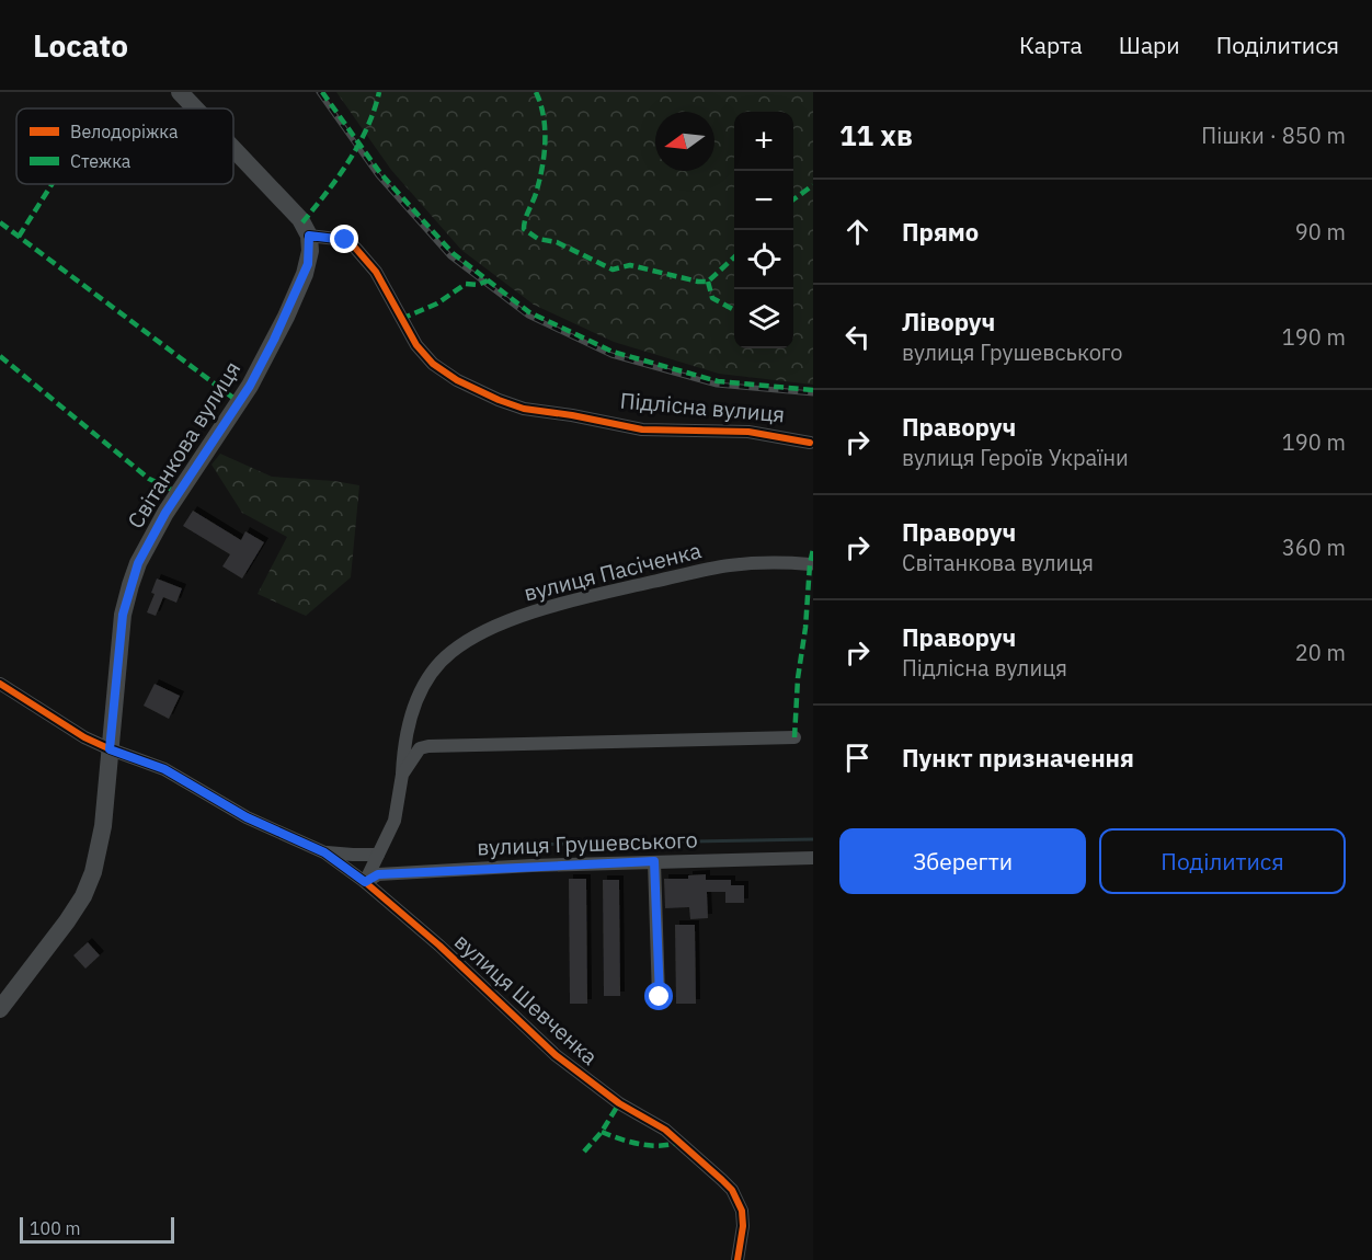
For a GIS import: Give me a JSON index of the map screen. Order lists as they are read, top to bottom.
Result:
{
  "streets": {
    "main road": ["Світанкова вулиця"],
    "street": [
      "Підлісна вулиця",
      "вулиця Пасіченка",
      "вулиця Грушевського",
      "вулиця Шевченка"
    ]
  },
  "crossings": [
    ["Підлісна вулиця", "Світанкова вулиця"],
    ["вулиця Пасіченка", "вулиця Грушевського"],
    ["вулиця Пасіченка", "вулиця Шевченка"],
    ["вулиця Грушевського", "вулиця Шевченка"]
  ],
  "legend": ["Велодоріжка", "Стежка"],
  "scale_bar": "100 m",
  "north": "left",
  "page": {
    "header": "Locato",
    "nav": ["Карта", "Шари", "Поділитися"],
    "heading": ["11 хв", "Пішки · 850 m"],
    "map_buttons": ["+", "−"],
    "list": [
      ["Прямо", "90 m"],
      ["Ліворуч", "вулиця Грушевського", "190 m"],
      ["Праворуч", "вулиця Героїв України", "190 m"],
      ["Праворуч", "Світанкова вулиця", "360 m"],
      ["Праворуч", "Підлісна вулиця", "20 m"],
      "Пункт призначення"
    ],
    "buttons": ["Зберегти", "Поділитися"],
    "scale": "100 m"
  }
}
